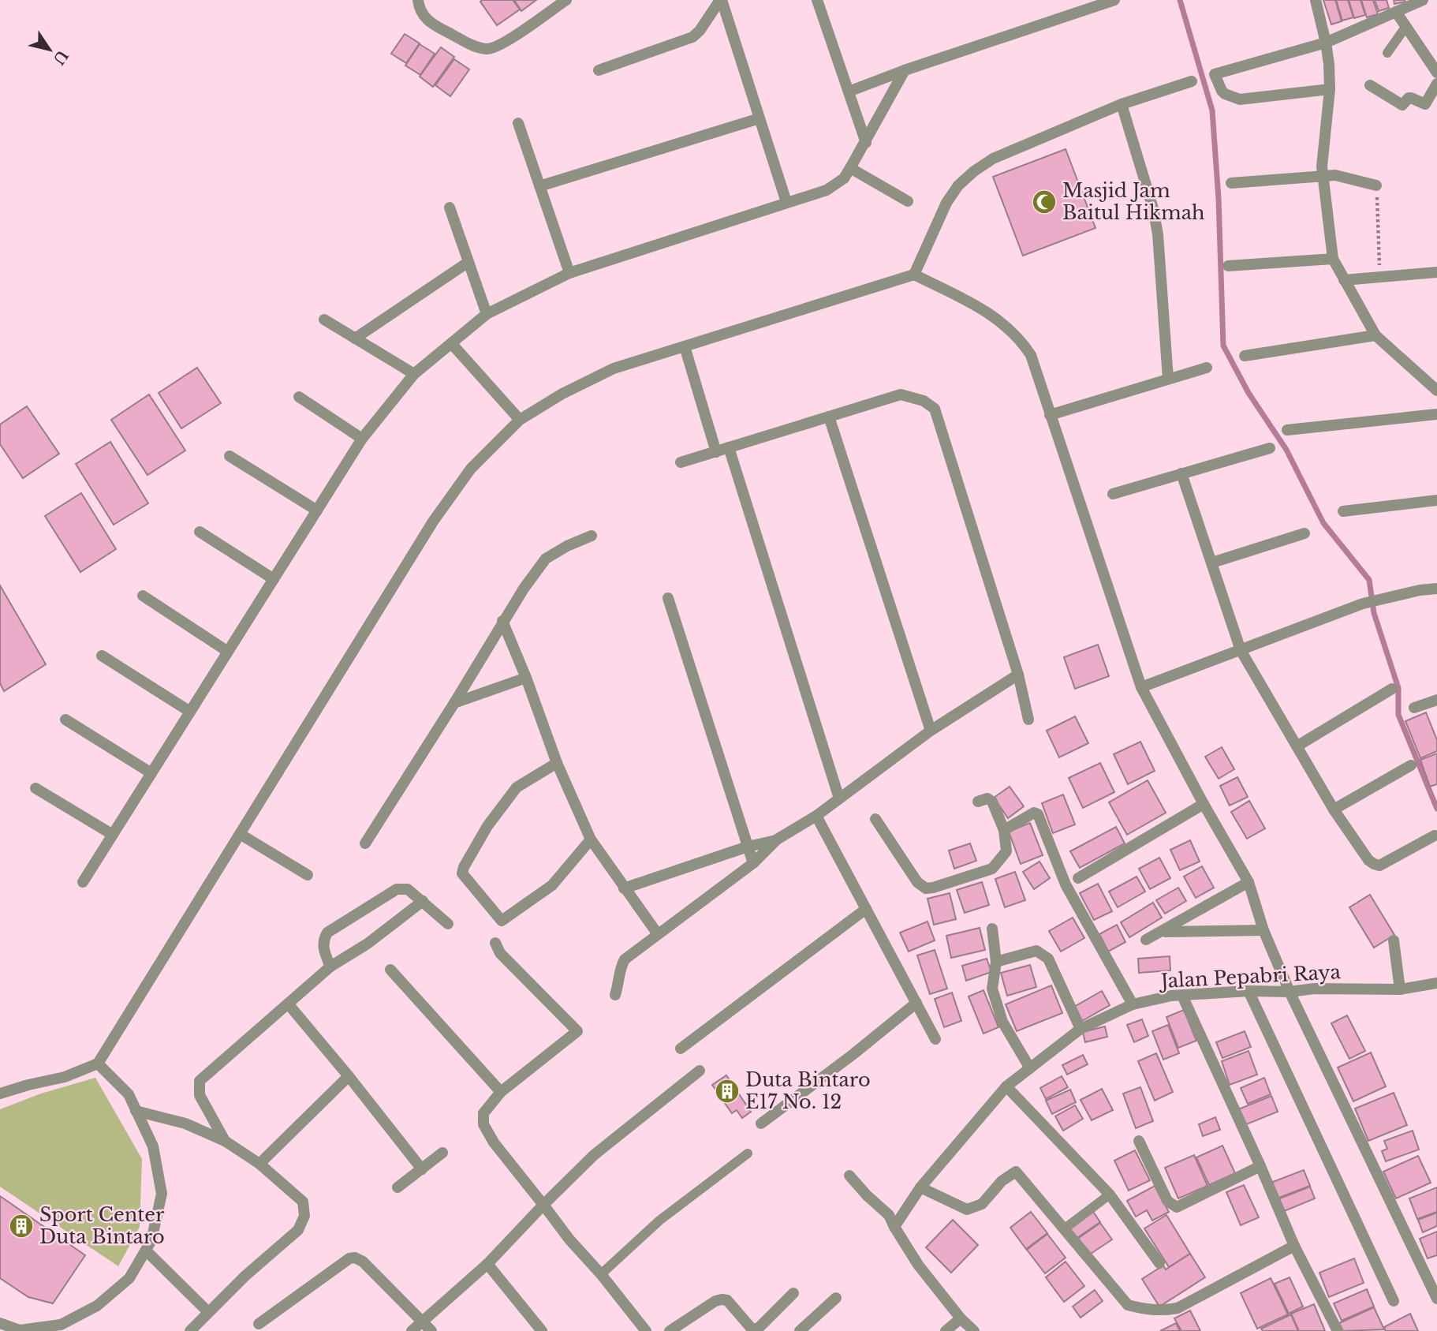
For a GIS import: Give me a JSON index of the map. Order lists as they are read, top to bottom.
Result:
{
  "streets": {
    "street": ["Jalan Pepabri Raya"]
  },
  "places": {
    "mosque": ["Masjid Jam Baitul Hikmah"],
    "building": ["Duta Bintaro E17 No. 12", "Sport Center Duta Bintaro"]
  },
  "north": "bottom right"
}
